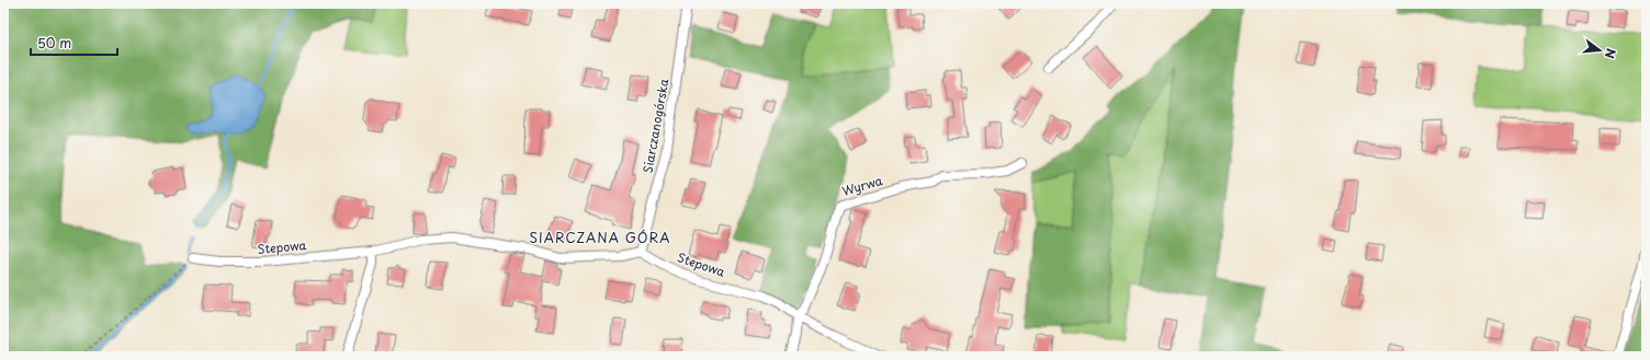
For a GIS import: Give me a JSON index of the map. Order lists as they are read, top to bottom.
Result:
{
  "streets": {
    "street": ["Siarczanogórska", "Wyrwa", "Stepowa"]
  },
  "crossings": [
    ["Siarczanogórska", "Stepowa"],
    ["Wyrwa", "Stepowa"]
  ],
  "districts": ["SIARCZANA GÓRA"],
  "scale_bar": "50 m",
  "north": "right"
}
